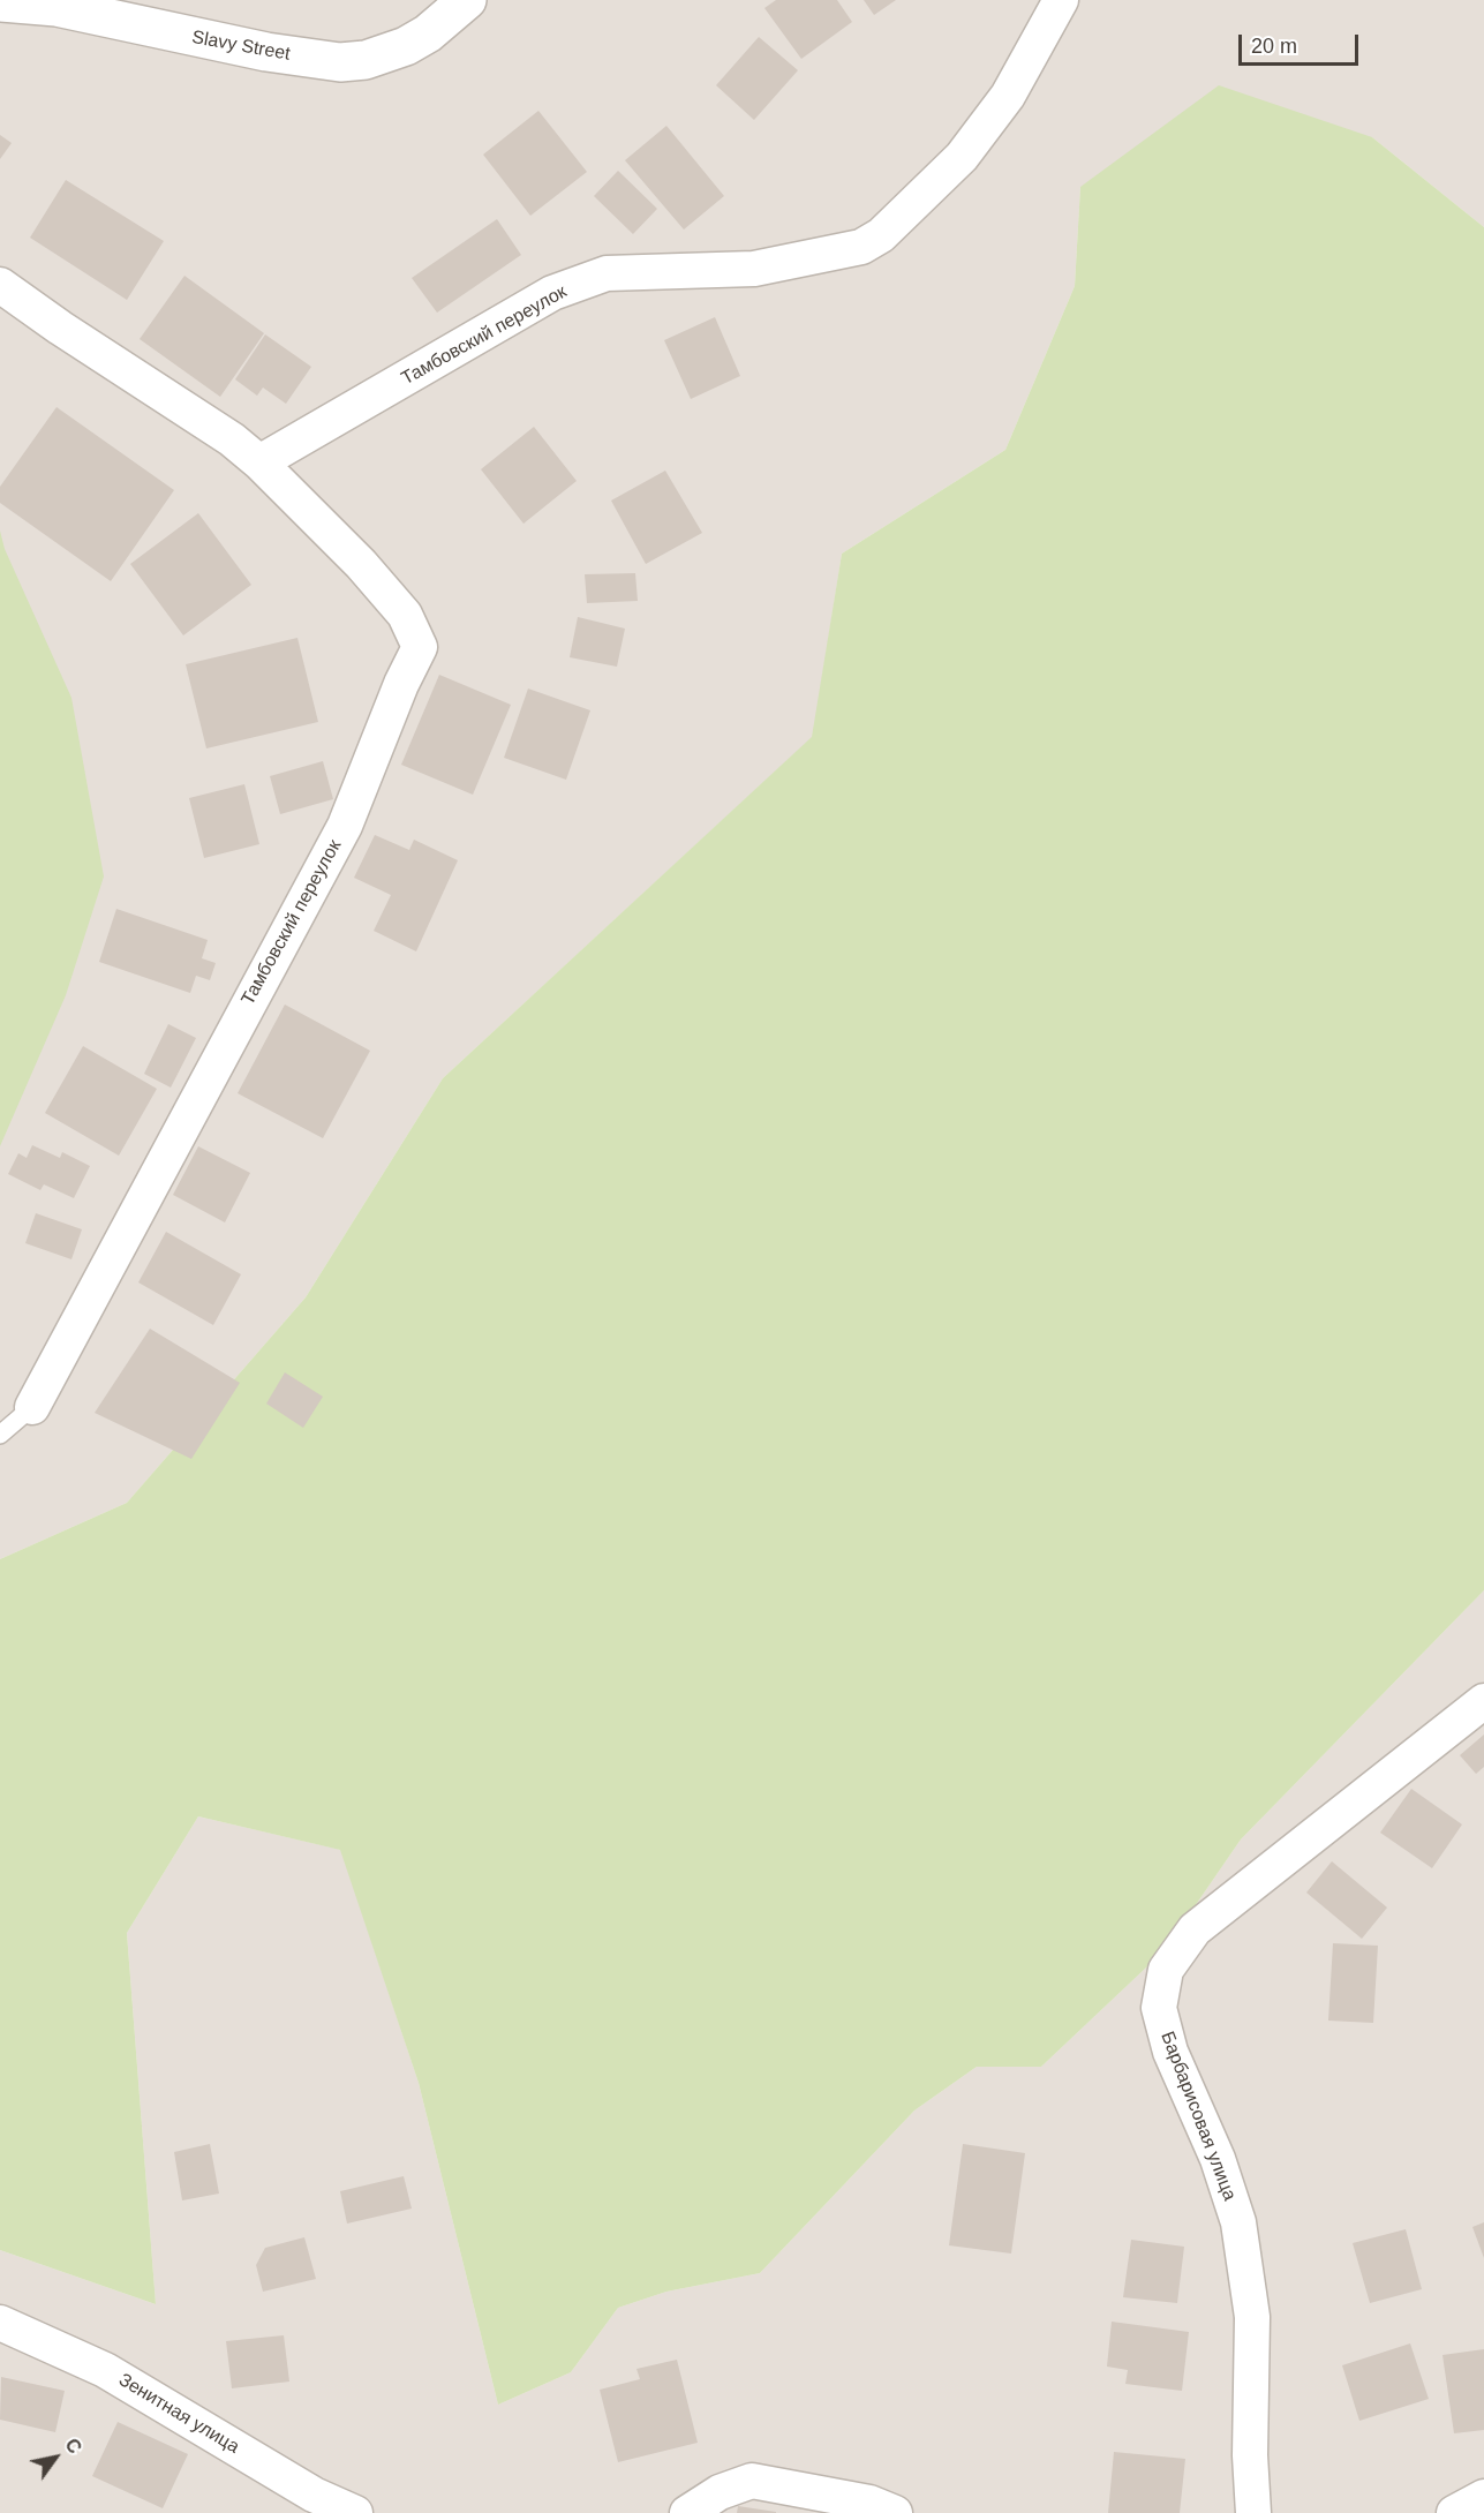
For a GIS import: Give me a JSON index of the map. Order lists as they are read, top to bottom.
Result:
{
  "streets": {
    "street": [
      "Slavy Street",
      "Тамбовский переулок",
      "Барбарисовая улица",
      "Зенитная улица"
    ]
  },
  "scale_bar": "20 m",
  "north": "top right"
}
